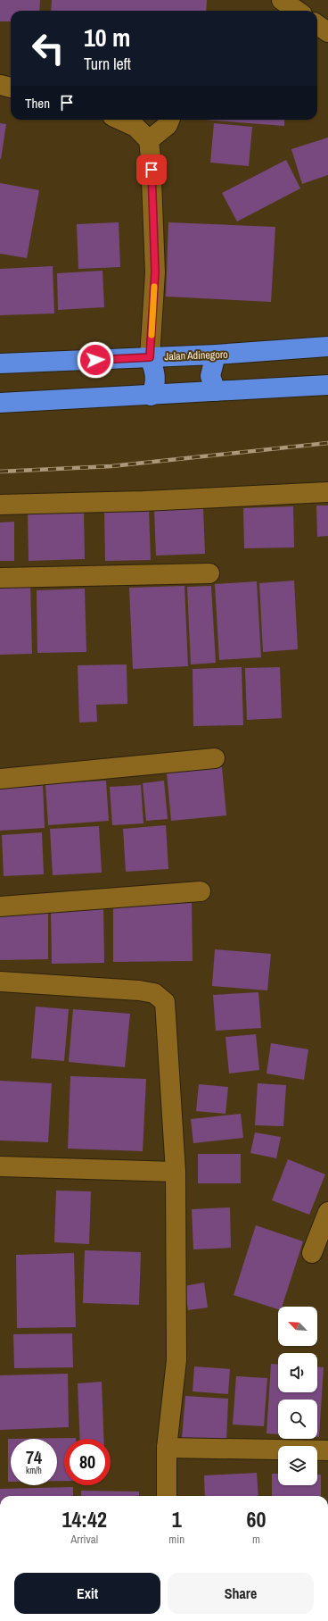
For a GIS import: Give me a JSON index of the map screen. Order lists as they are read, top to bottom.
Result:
{
  "streets": {
    "highway": ["Jalan Adinegoro"]
  },
  "north": "top left",
  "page": {
    "turn": ["10 m", "Turn left"],
    "then": "Then",
    "speed": "74 km/h",
    "limit": "80",
    "eta": [
      "14:42",
      "Arrival",
      "1",
      "min",
      "60",
      "m"
    ],
    "buttons": ["Exit", "Share"]
  }
}
